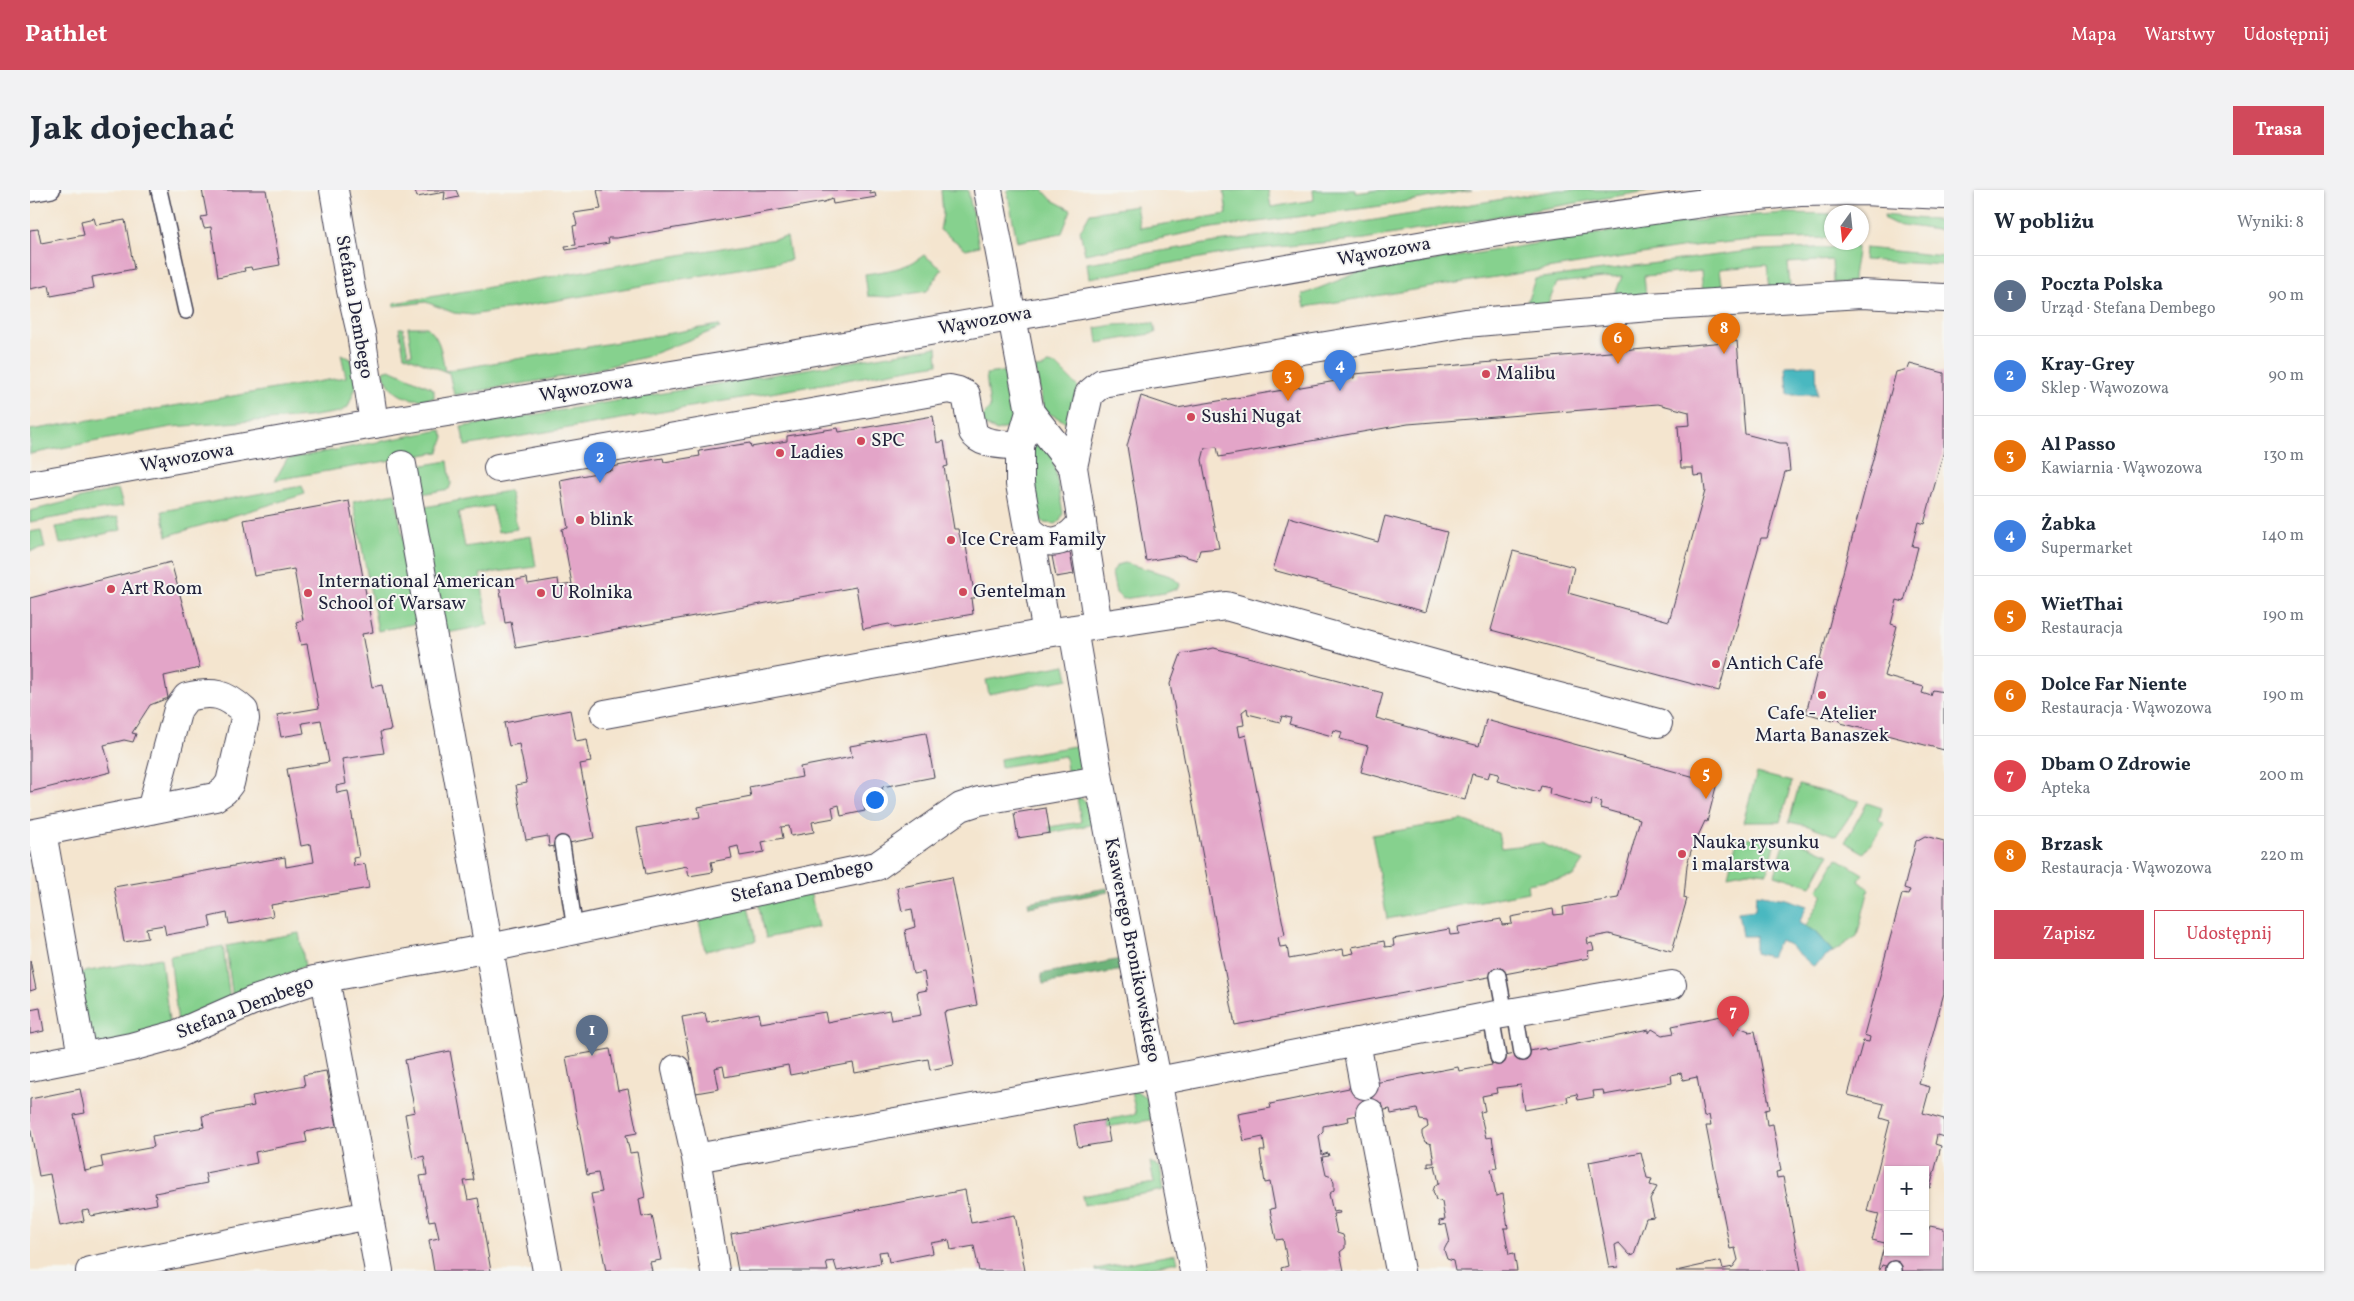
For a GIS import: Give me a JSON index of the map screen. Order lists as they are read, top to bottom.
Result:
{
  "streets": {
    "street": ["Wąwozowa", "Stefana Dembego", "Ksawerego Bronikowskiego"]
  },
  "crossings": [
    ["Wąwozowa", "Stefana Dembego"],
    ["Wąwozowa", "Ksawerego Bronikowskiego"],
    ["Stefana Dembego", "Ksawerego Bronikowskiego"]
  ],
  "places": [
    "Malibu",
    "Sushi Nugat",
    "SPC",
    "Ladies",
    "blink",
    "Ice Cream Family",
    "Art Room",
    "Gentelman",
    "International American School of Warsaw",
    "U Rolnika",
    "Antich Cafe",
    "Cafe - Atelier Marta Banaszek",
    "Nauka rysunku i malarstwa"
  ],
  "north": "bottom",
  "page": {
    "header": "Pathlet",
    "nav": ["Mapa", "Warstwy", "Udostępnij"],
    "title": "Jak dojechać",
    "buttons": [
      "Trasa",
      ["Zapisz", "Udostępnij"]
    ],
    "heading": ["W pobliżu", "Wyniki: 8"],
    "list": [
      {
        "mark": "1",
        "name": "Poczta Polska",
        "note": "Urząd · Stefana Dembego",
        "value": "90 m"
      },
      {
        "mark": "2",
        "name": "Kray-Grey",
        "note": "Sklep · Wąwozowa",
        "value": "90 m"
      },
      {
        "mark": "3",
        "name": "Al Passo",
        "note": "Kawiarnia · Wąwozowa",
        "value": "130 m"
      },
      {
        "mark": "4",
        "name": "Żabka",
        "note": "Supermarket",
        "value": "140 m"
      },
      {
        "mark": "5",
        "name": "WietThai",
        "note": "Restauracja",
        "value": "190 m"
      },
      {
        "mark": "6",
        "name": "Dolce Far Niente",
        "note": "Restauracja · Wąwozowa",
        "value": "190 m"
      },
      {
        "mark": "7",
        "name": "Dbam O Zdrowie",
        "note": "Apteka",
        "value": "200 m"
      },
      {
        "mark": "8",
        "name": "Brzask",
        "note": "Restauracja · Wąwozowa",
        "value": "220 m"
      }
    ],
    "pins": [
      "8",
      "6",
      "4",
      "3",
      "2",
      "5",
      "7",
      "1"
    ],
    "map_buttons": ["+", "−"]
  }
}
